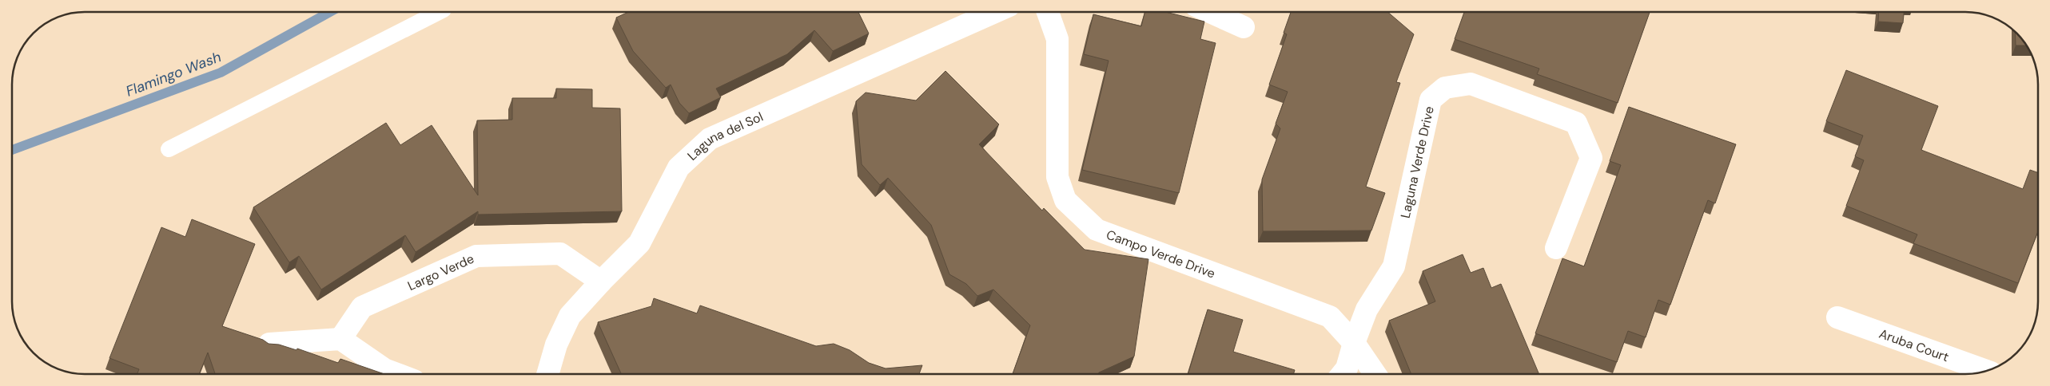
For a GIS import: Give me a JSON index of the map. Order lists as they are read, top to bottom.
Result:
{
  "streets": {
    "street": [
      "Laguna del Sol",
      "Laguna Verde Drive",
      "Campo Verde Drive",
      "Largo Verde",
      "Aruba Court"
    ]
  },
  "crossings": [
    ["Laguna del Sol", "Largo Verde"],
    ["Laguna Verde Drive", "Campo Verde Drive"]
  ],
  "water": ["Flamingo Wash"]
}
